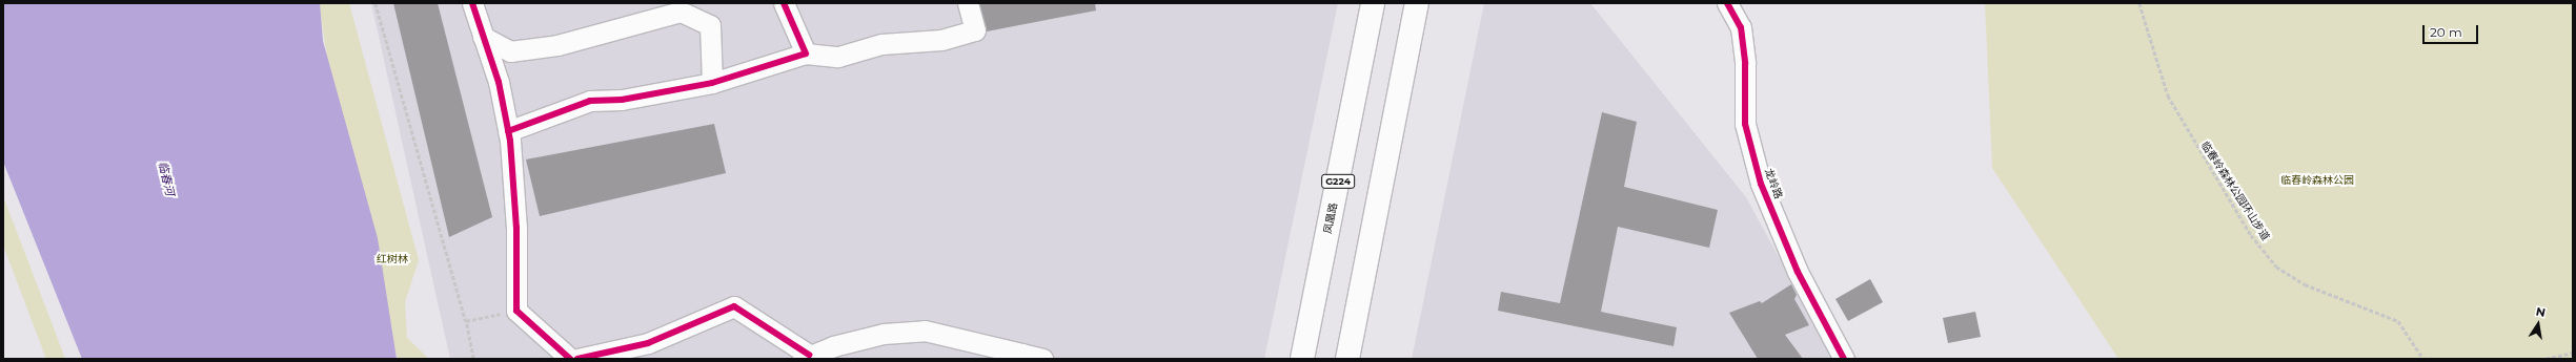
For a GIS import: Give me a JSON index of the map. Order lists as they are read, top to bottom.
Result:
{
  "streets": {
    "highway": ["G224", "凤凰路"],
    "street": ["龙岭路"],
    "path": ["临春岭森林公园环山步道"]
  },
  "water": ["临春河"],
  "parks": ["临春岭森林公园", "红树林"],
  "scale_bar": "20 m",
  "north": "top"
}
